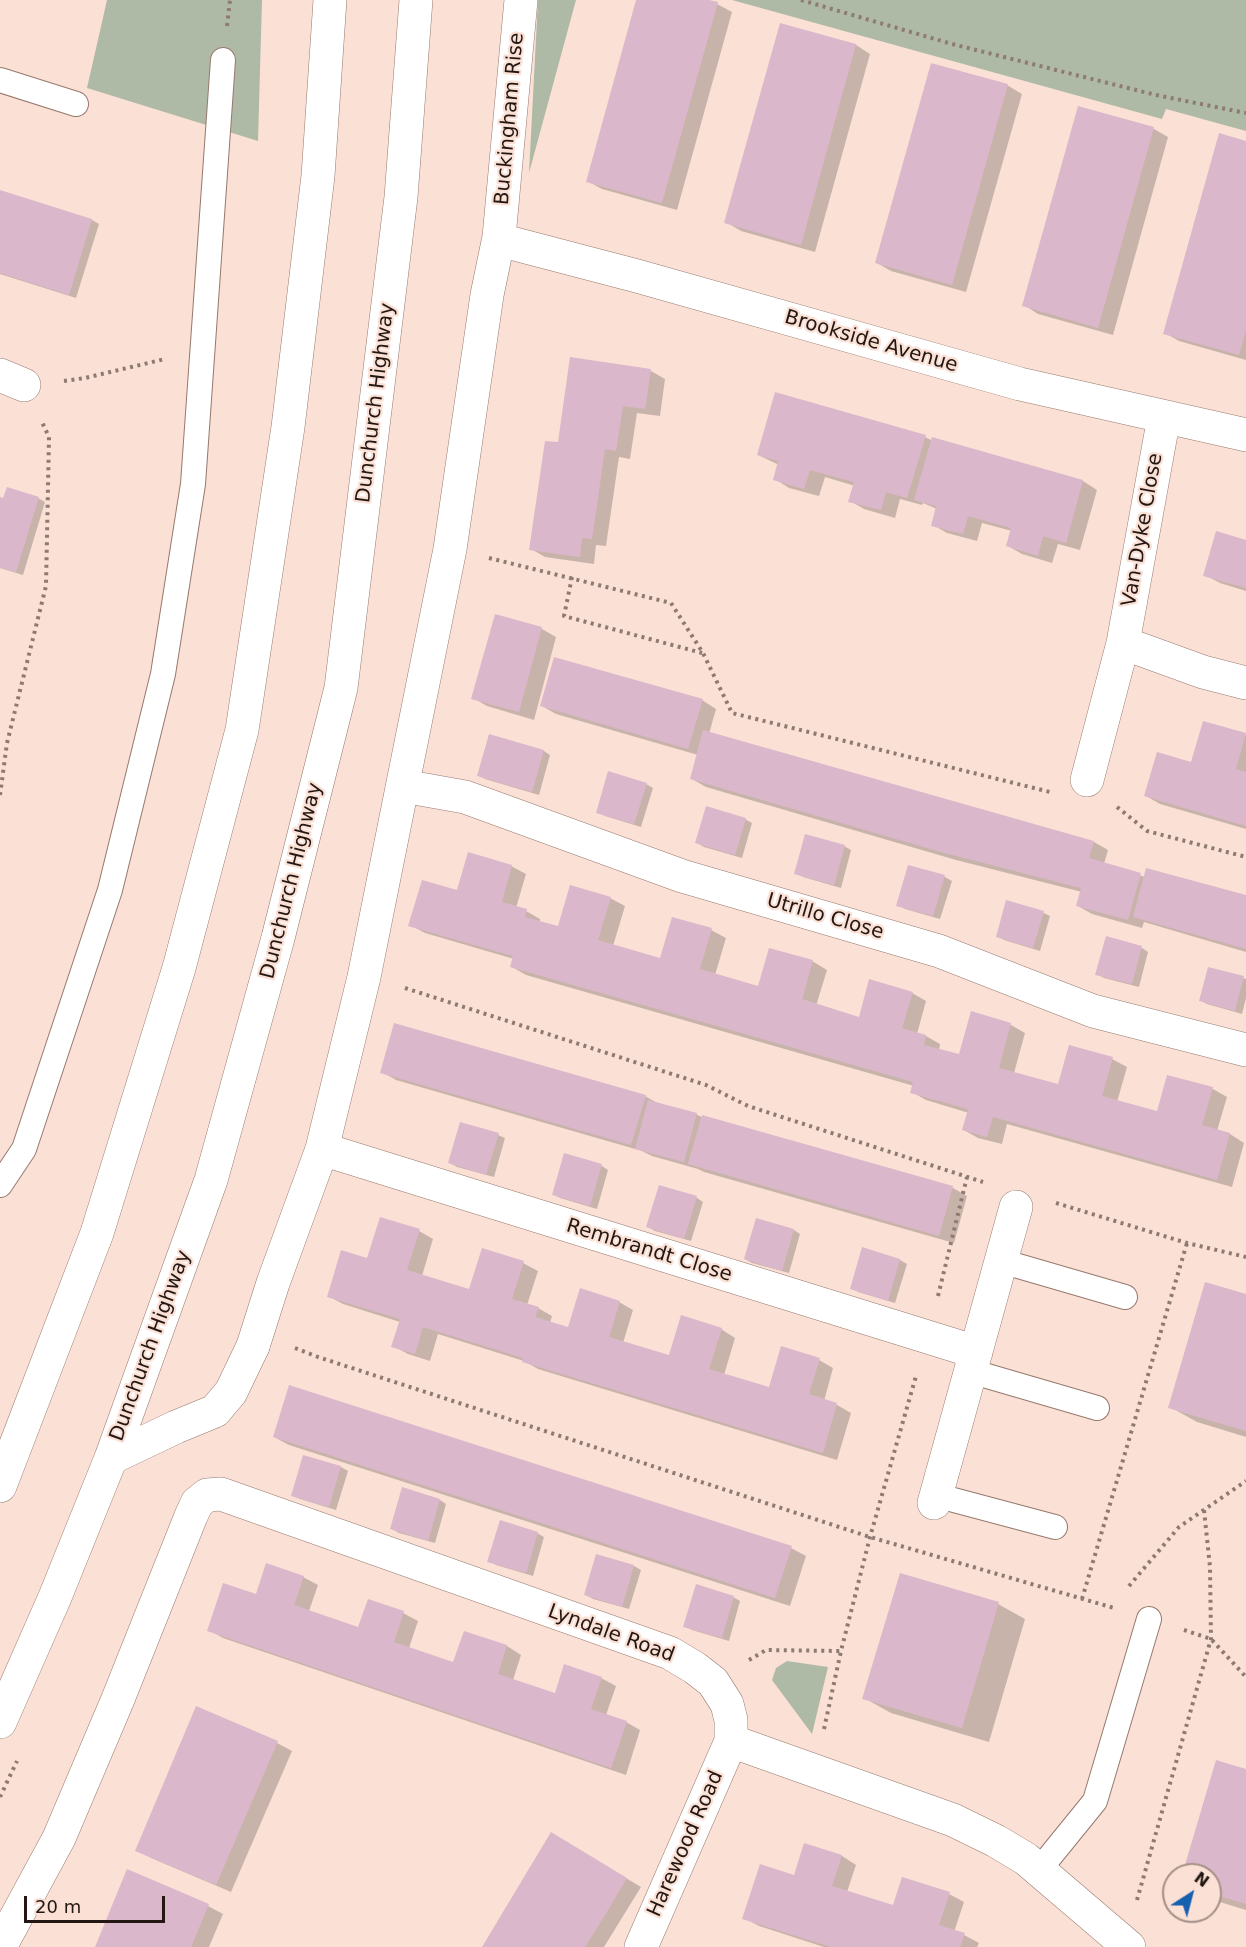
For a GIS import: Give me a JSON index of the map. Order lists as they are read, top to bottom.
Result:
{
  "streets": {
    "main road": [
      "Buckingham Rise",
      "Brookside Avenue",
      "Dunchurch Highway",
      "Van-Dyke Close",
      "Utrillo Close",
      "Rembrandt Close",
      "Lyndale Road",
      "Harewood Road"
    ]
  },
  "crossings": [
    ["Buckingham Rise", "Brookside Avenue"],
    ["Brookside Avenue", "Van-Dyke Close"],
    ["Lyndale Road", "Harewood Road"]
  ],
  "scale_bar": "20 m",
  "north": "top right"
}
